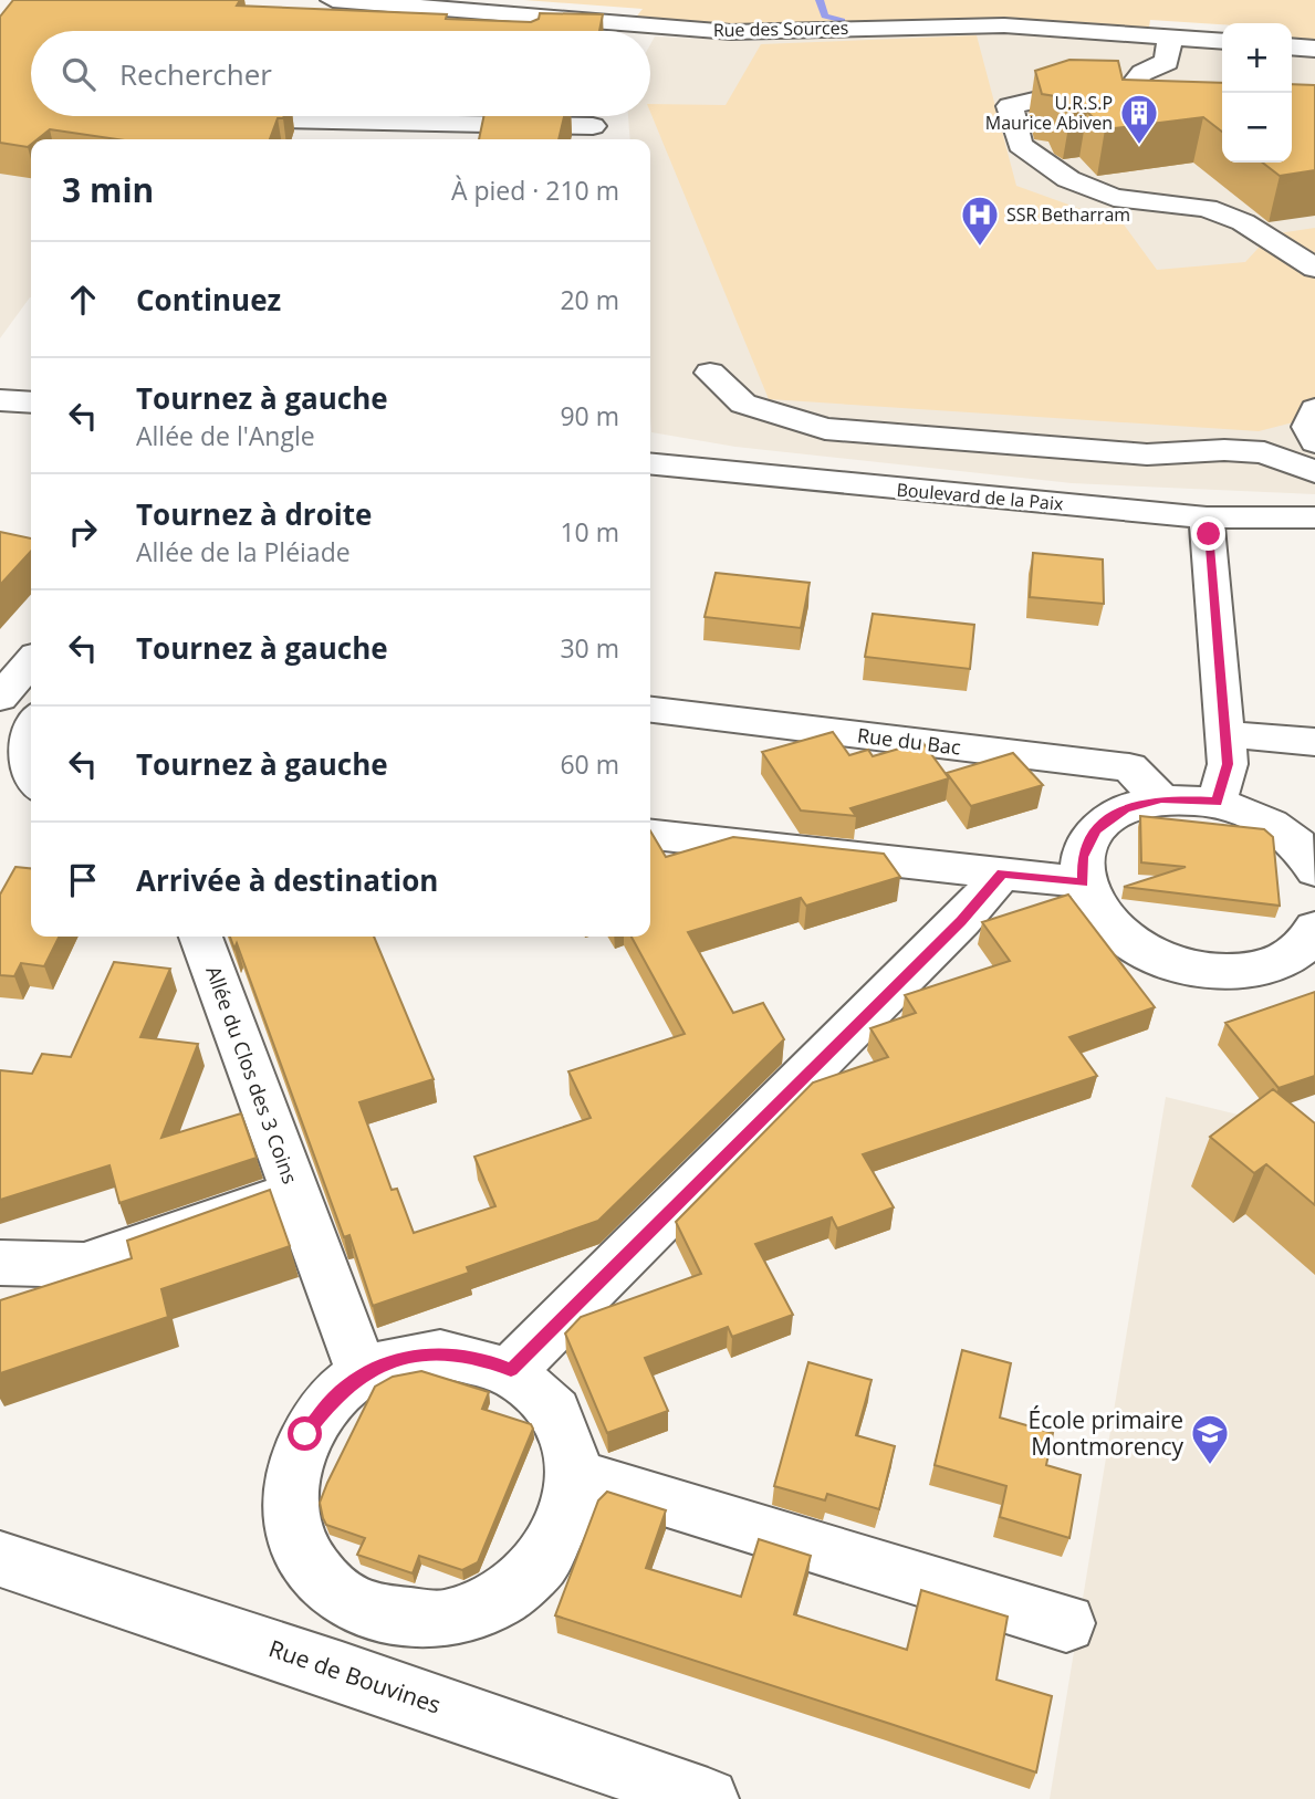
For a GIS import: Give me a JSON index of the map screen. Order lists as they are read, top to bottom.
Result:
{
  "streets": {
    "street": [
      "Rue des Sources",
      "Boulevard de la Paix",
      "Rue du Bac",
      "Allée du Clos des 3 Coins",
      "Rue de Bouvines"
    ]
  },
  "places": {
    "building": ["U.R.S.P Maurice Abiven"],
    "hospital": ["SSR Betharram"],
    "school or university": ["École primaire Montmorency"]
  },
  "page": {
    "map_buttons": ["+", "−"],
    "search": "Rechercher",
    "heading": ["3 min", "À pied · 210 m"],
    "list": [
      ["Continuez", "20 m"],
      ["Tournez à gauche", "Allée de l'Angle", "90 m"],
      ["Tournez à droite", "Allée de la Pléiade", "10 m"],
      ["Tournez à gauche", "30 m"],
      ["Tournez à gauche", "60 m"],
      "Arrivée à destination"
    ]
  }
}
